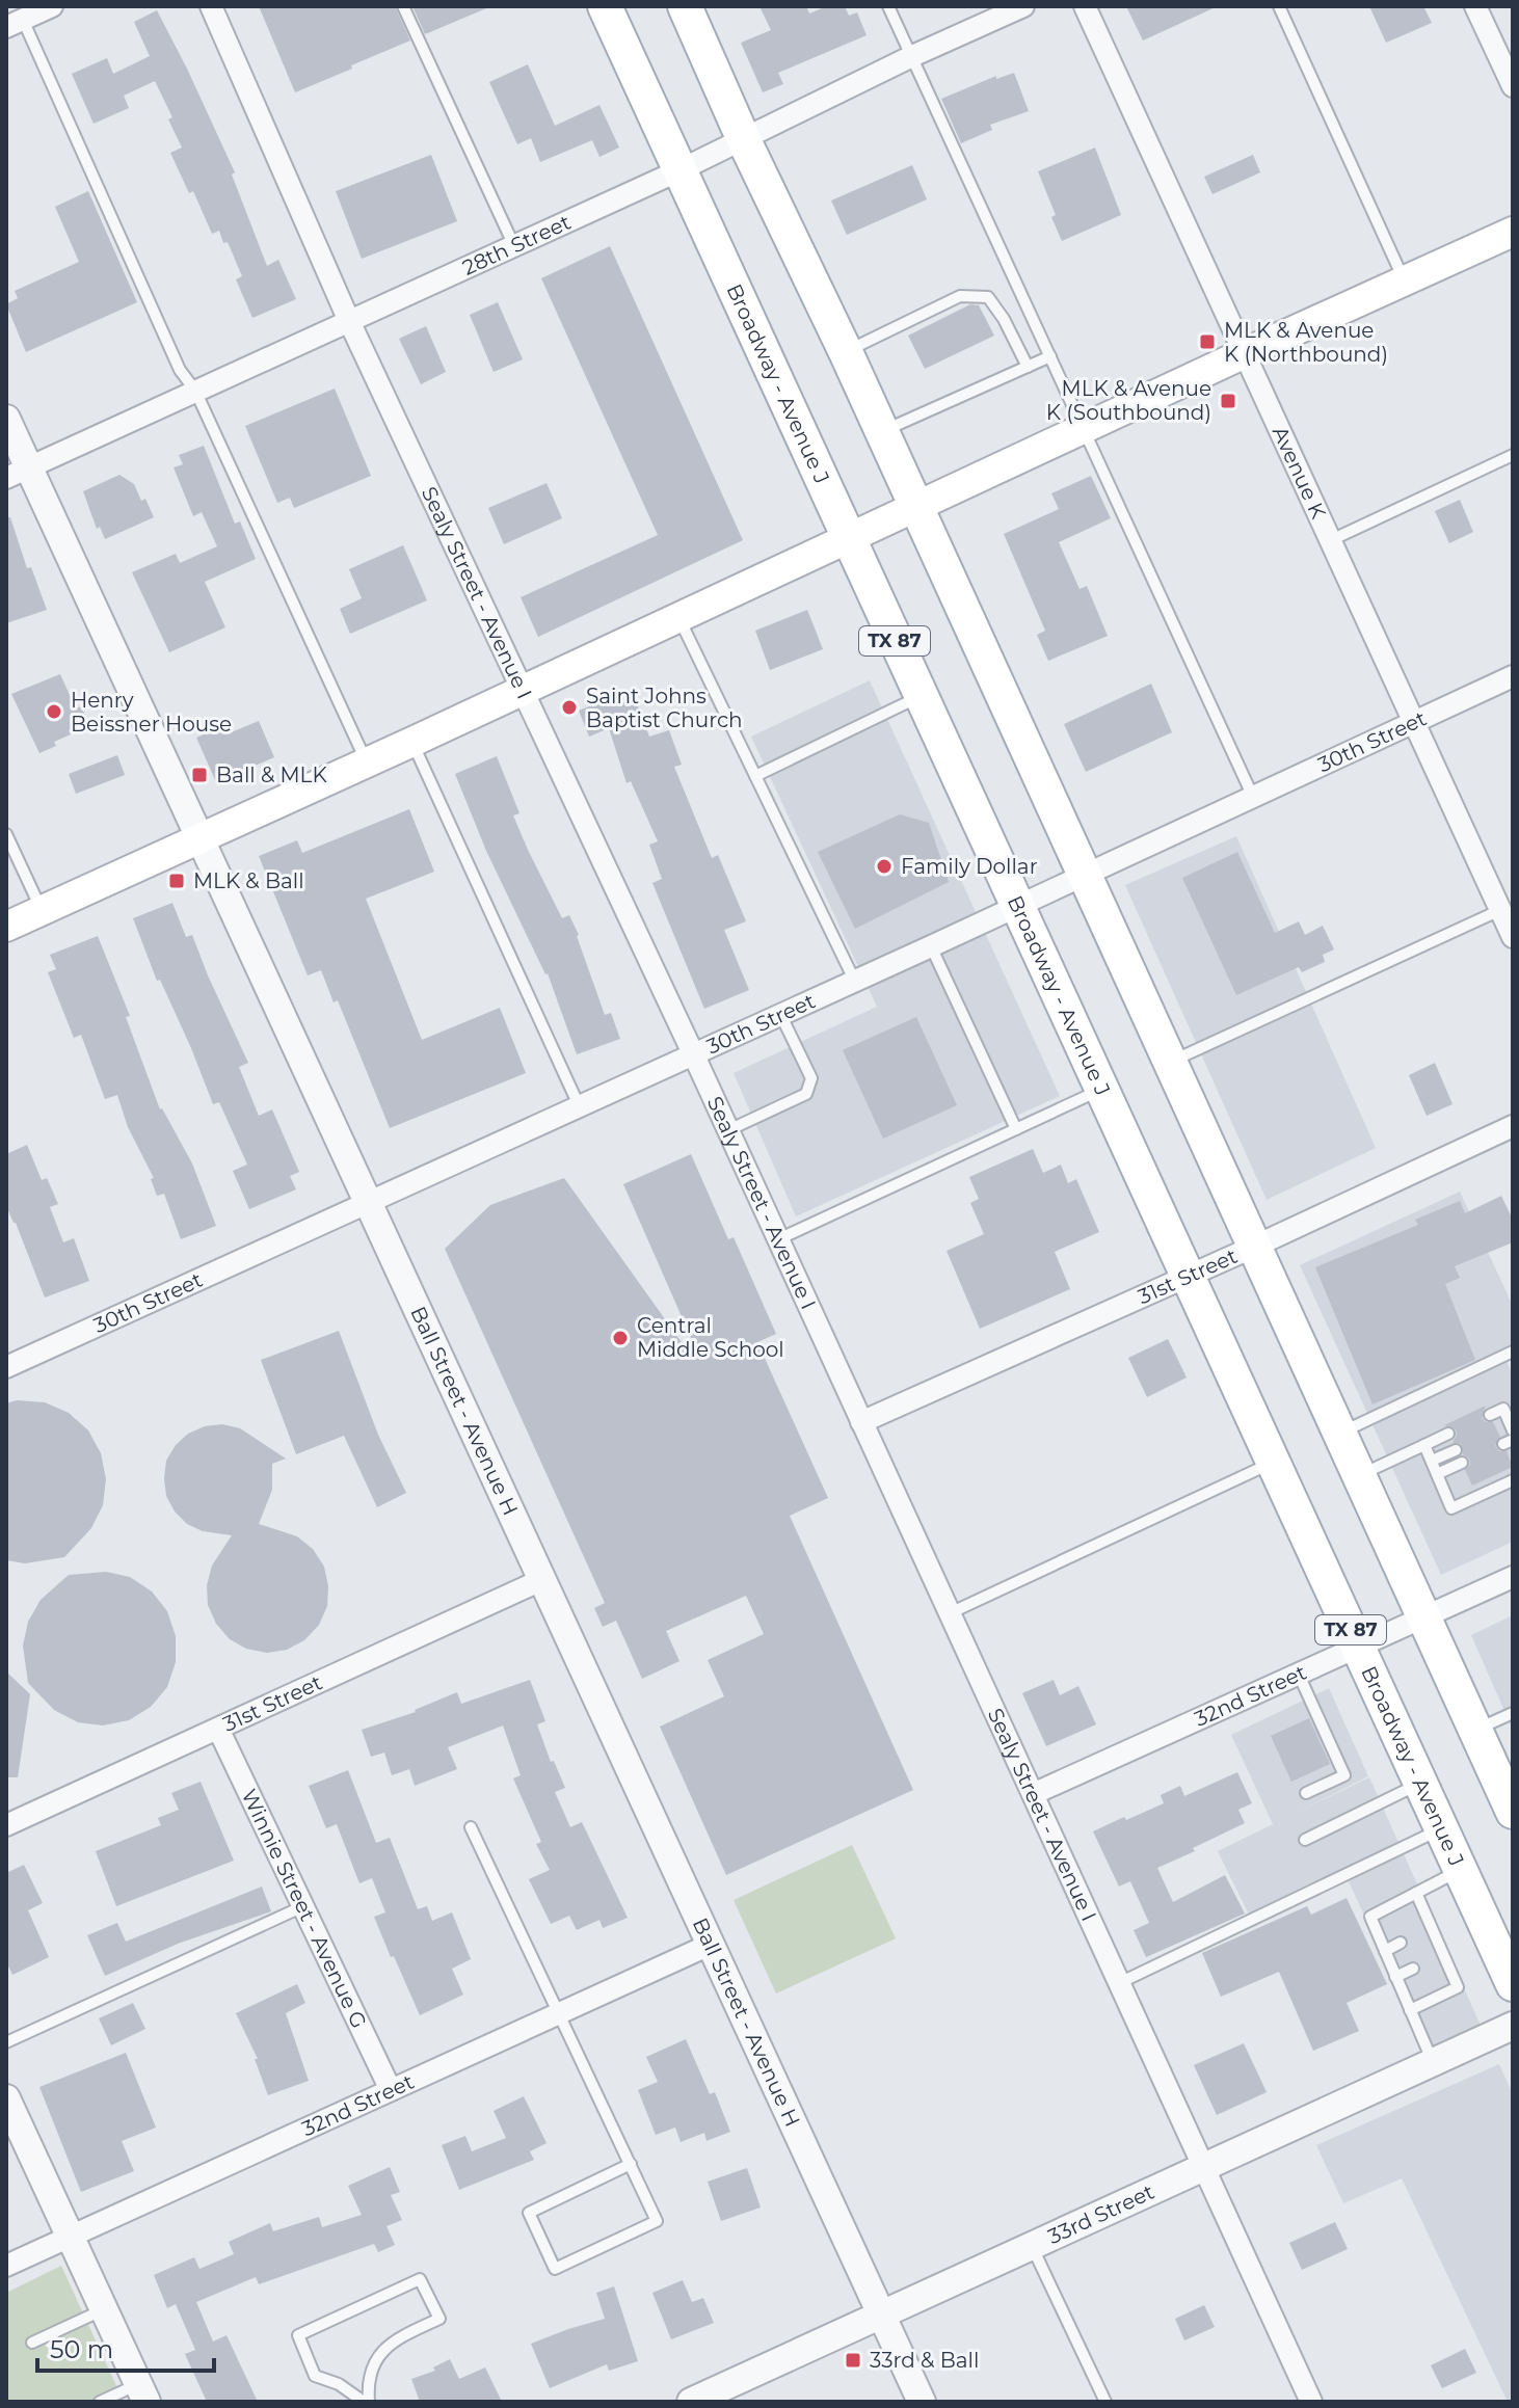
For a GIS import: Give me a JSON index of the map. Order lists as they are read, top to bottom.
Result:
{
  "streets": {
    "main road": ["Broadway - Avenue J", "TX 87"],
    "street": [
      "28th Street",
      "Avenue K",
      "Sealy Street - Avenue I",
      "30th Street",
      "31st Street",
      "Ball Street - Avenue H",
      "32nd Street",
      "Winnie Street - Avenue G",
      "33rd Street"
    ]
  },
  "crossings": [
    ["28th Street", "Broadway - Avenue J"],
    ["28th Street", "Sealy Street - Avenue I"],
    ["28th Street", "Ball Street - Avenue H"],
    ["Broadway - Avenue J", "30th Street"],
    ["Broadway - Avenue J", "31st Street"],
    ["Broadway - Avenue J", "32nd Street"],
    ["Avenue K", "30th Street"],
    ["Sealy Street - Avenue I", "30th Street"],
    ["Sealy Street - Avenue I", "31st Street"],
    ["Sealy Street - Avenue I", "32nd Street"],
    ["Sealy Street - Avenue I", "33rd Street"],
    ["30th Street", "Ball Street - Avenue H"],
    ["31st Street", "Ball Street - Avenue H"],
    ["31st Street", "Winnie Street - Avenue G"],
    ["Ball Street - Avenue H", "32nd Street"],
    ["Ball Street - Avenue H", "33rd Street"],
    ["32nd Street", "Winnie Street - Avenue G"]
  ],
  "places": {
    "transit": [
      "MLK & Avenue K (Northbound)",
      "MLK & Avenue K (Southbound)",
      "Ball & MLK",
      "MLK & Ball",
      "33rd & Ball"
    ],
    "other": [
      "Saint Johns Baptist Church",
      "Henry Beissner House",
      "Family Dollar",
      "Central Middle School"
    ]
  },
  "scale_bar": "50 m"
}
